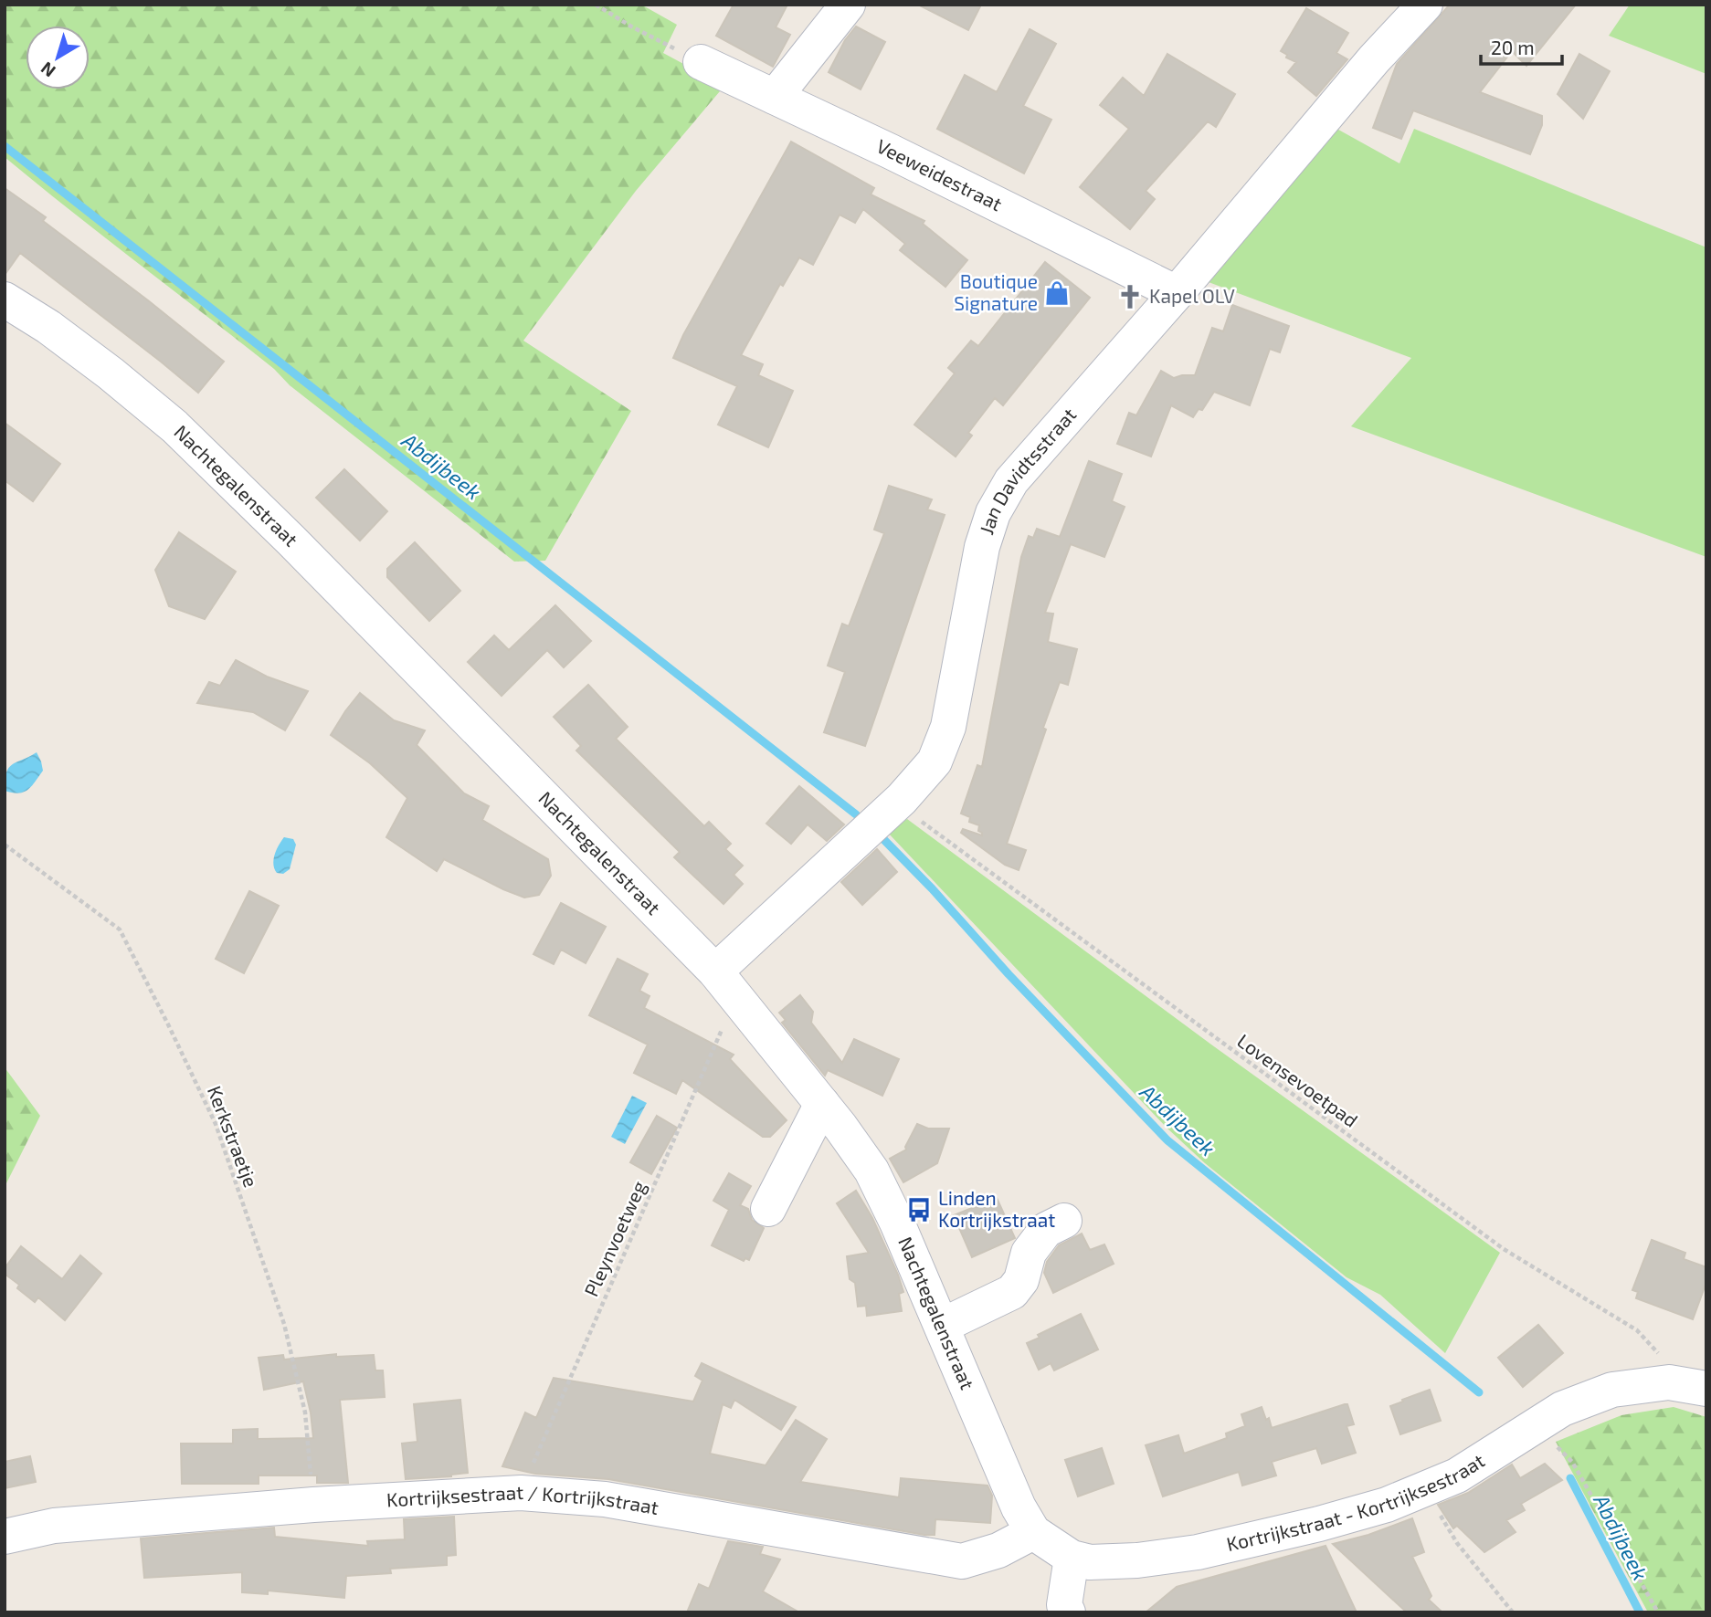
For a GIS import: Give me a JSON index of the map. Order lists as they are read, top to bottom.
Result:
{
  "streets": {
    "street": [
      "Veeweidestraat",
      "Jan Davidtsstraat",
      "Nachtegalenstraat",
      "Kortrijkstraat - Kortrijksestraat",
      "Kortrijksestraat / Kortrijkstraat"
    ],
    "path": ["Lovensevoetpad", "Kerkstraetje", "Pleynvoetweg"]
  },
  "crossings": [
    ["Veeweidestraat", "Jan Davidtsstraat"],
    ["Jan Davidtsstraat", "Nachtegalenstraat"],
    ["Jan Davidtsstraat", "Lovensevoetpad"],
    ["Jan Davidtsstraat", "Pleynvoetweg"],
    ["Nachtegalenstraat", "Pleynvoetweg"],
    ["Nachtegalenstraat", "Kortrijkstraat - Kortrijksestraat"],
    ["Nachtegalenstraat", "Kortrijksestraat / Kortrijkstraat"],
    ["Lovensevoetpad", "Kortrijkstraat - Kortrijksestraat"],
    ["Kerkstraetje", "Kortrijksestraat / Kortrijkstraat"],
    ["Pleynvoetweg", "Kortrijksestraat / Kortrijkstraat"],
    ["Kortrijkstraat - Kortrijksestraat", "Kortrijksestraat / Kortrijkstraat"]
  ],
  "water": ["Abdijbeek"],
  "places": {
    "shop": ["Boutique Signature"],
    "church": ["Kapel OLV"],
    "bus stop": ["Linden Kortrijkstraat"]
  },
  "scale_bar": "20 m",
  "north": "bottom left"
}
